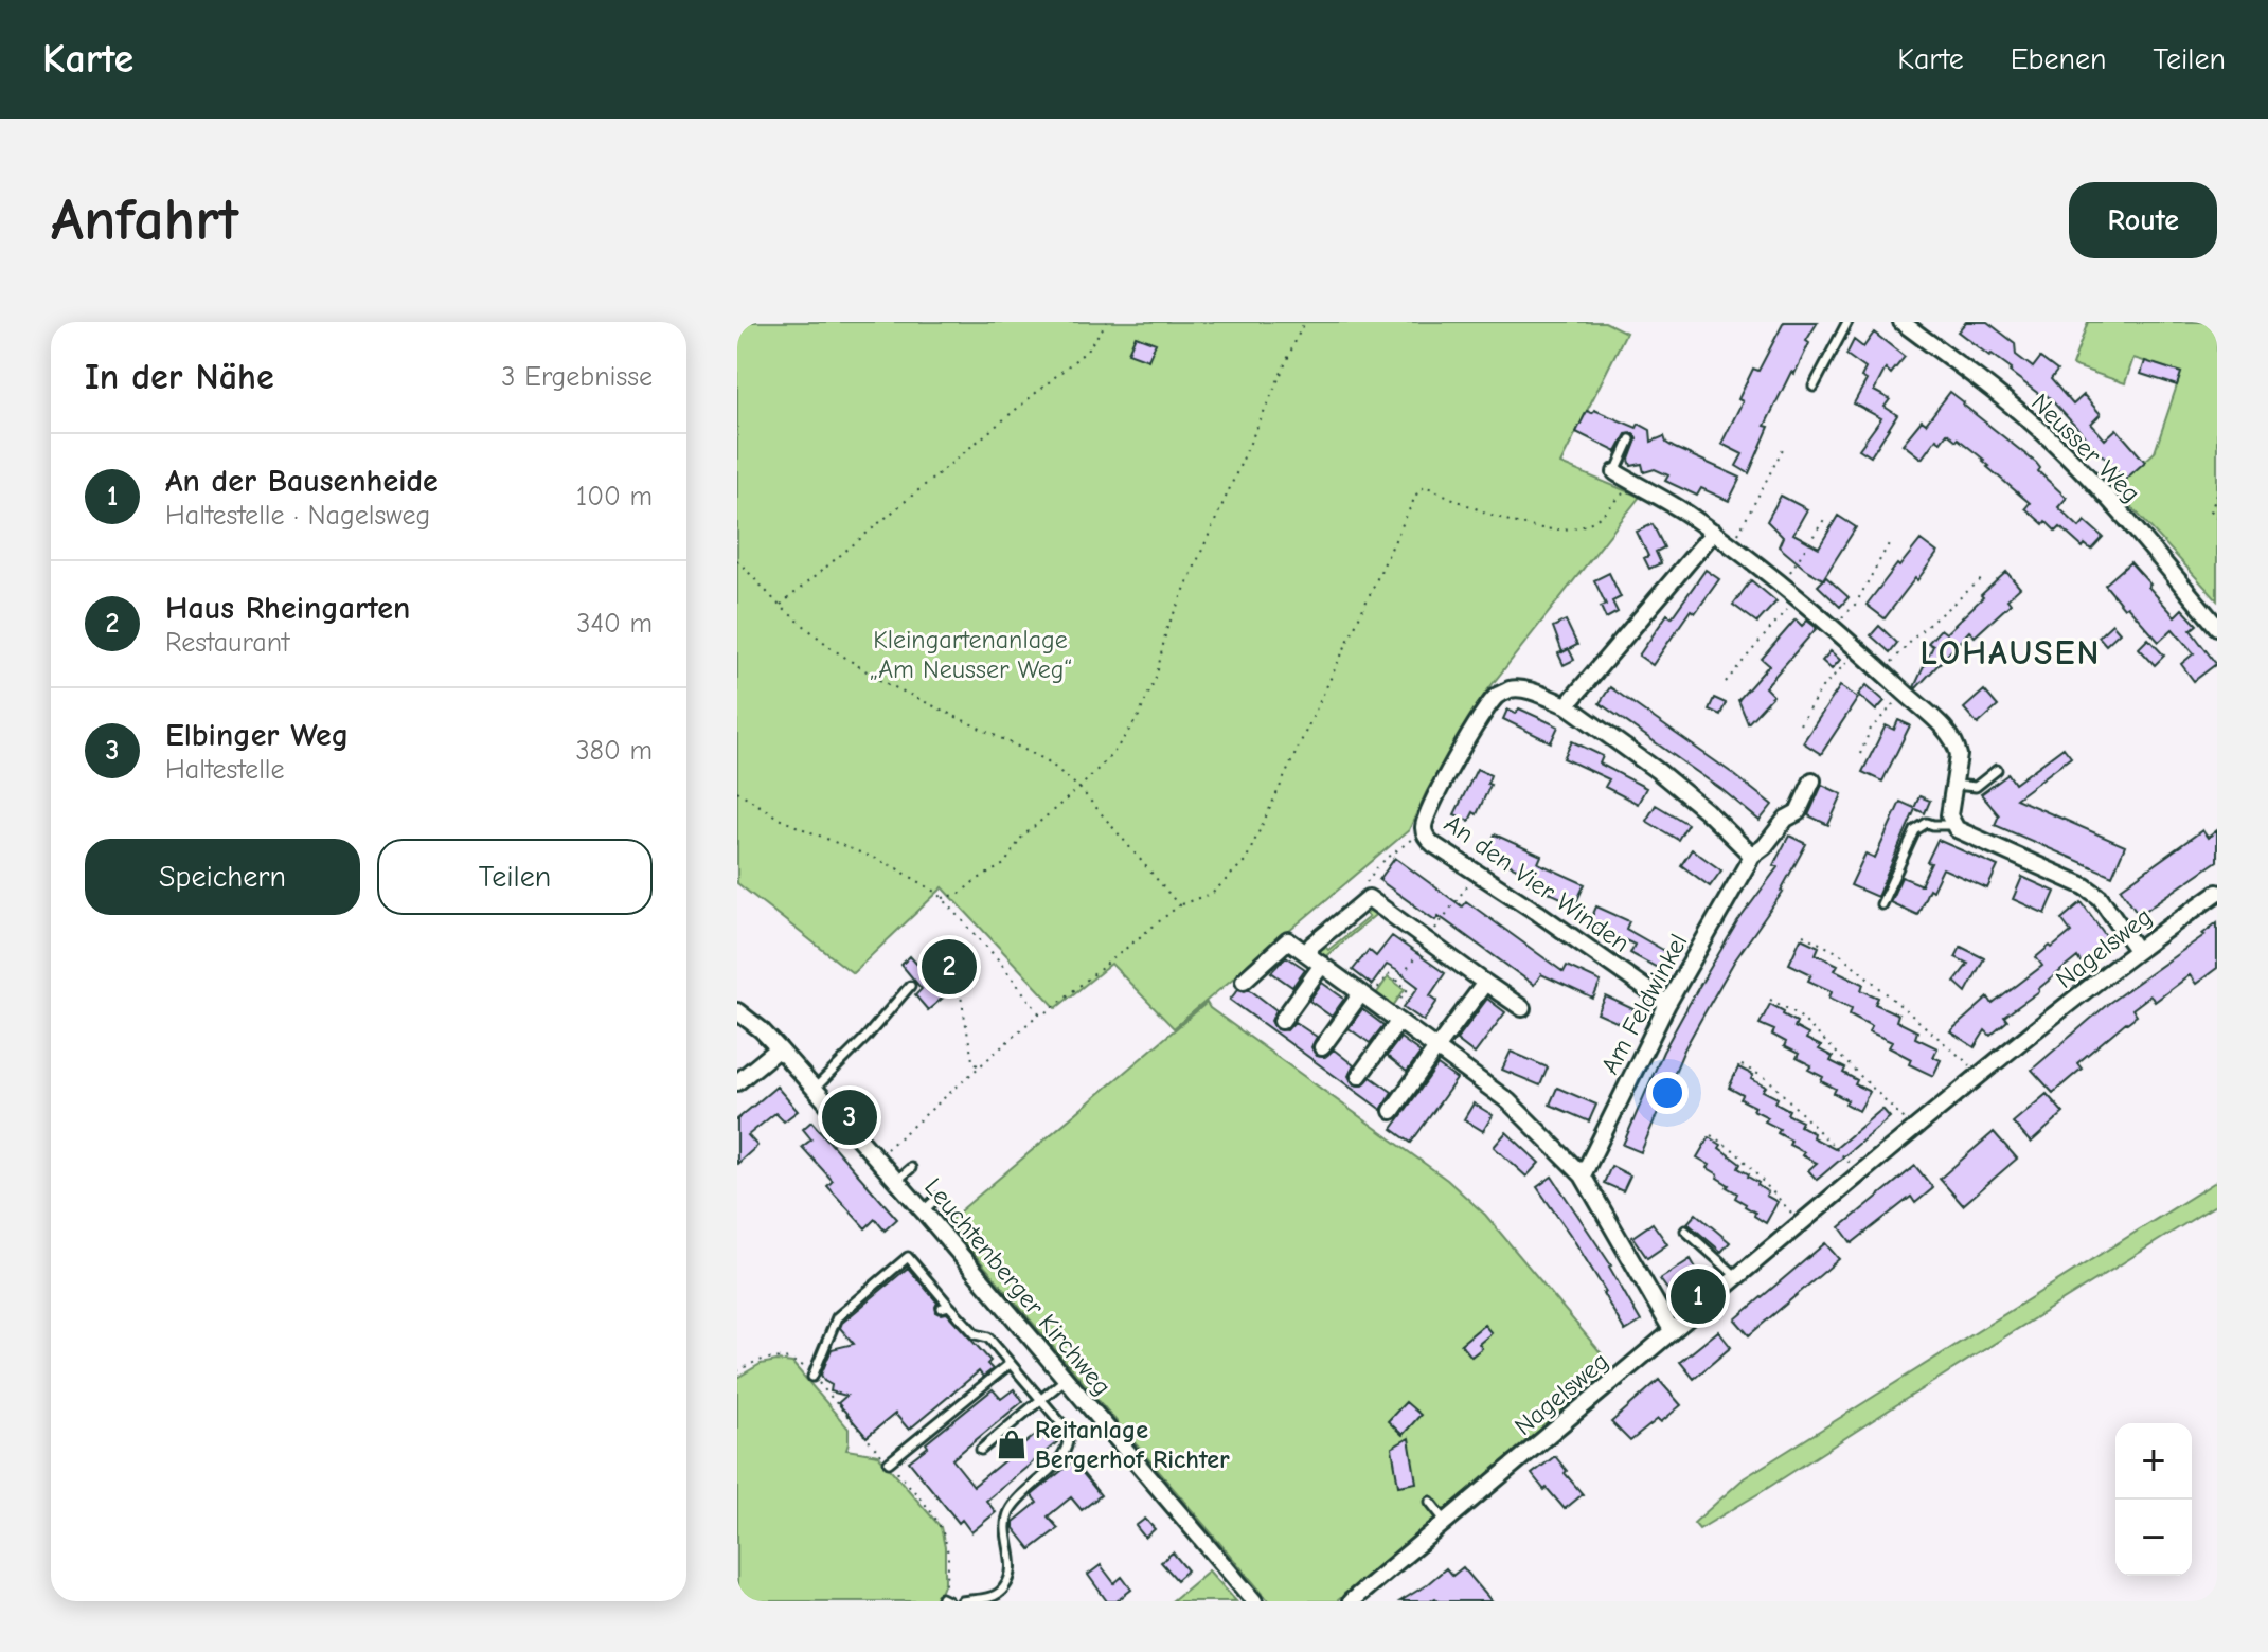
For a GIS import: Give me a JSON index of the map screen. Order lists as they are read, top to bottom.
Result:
{
  "streets": {
    "street": [
      "Neusser Weg",
      "An den Vier Winden",
      "Nagelsweg",
      "Am Feldwinkel",
      "Leuchtenberger Kirchweg"
    ]
  },
  "crossings": [
    ["An den Vier Winden", "Am Feldwinkel"]
  ],
  "districts": ["LOHAUSEN"],
  "parks": ["Kleingartenanlage „Am Neusser Weg“"],
  "places": {
    "shop": ["Reitanlage Bergerhof Richter"]
  },
  "page": {
    "header": "Karte",
    "nav": ["Karte", "Ebenen", "Teilen"],
    "buttons": [
      "Route",
      ["Speichern", "Teilen"]
    ],
    "title": "Anfahrt",
    "heading": ["In der Nähe", "3 Ergebnisse"],
    "list": [
      {
        "mark": "1",
        "name": "An der Bausenheide",
        "note": "Haltestelle · Nagelsweg",
        "value": "100 m"
      },
      {
        "mark": "2",
        "name": "Haus Rheingarten",
        "note": "Restaurant",
        "value": "340 m"
      },
      {
        "mark": "3",
        "name": "Elbinger Weg",
        "note": "Haltestelle",
        "value": "380 m"
      }
    ],
    "pins": ["2", "3", "1"],
    "map_buttons": ["+", "−"]
  }
}
